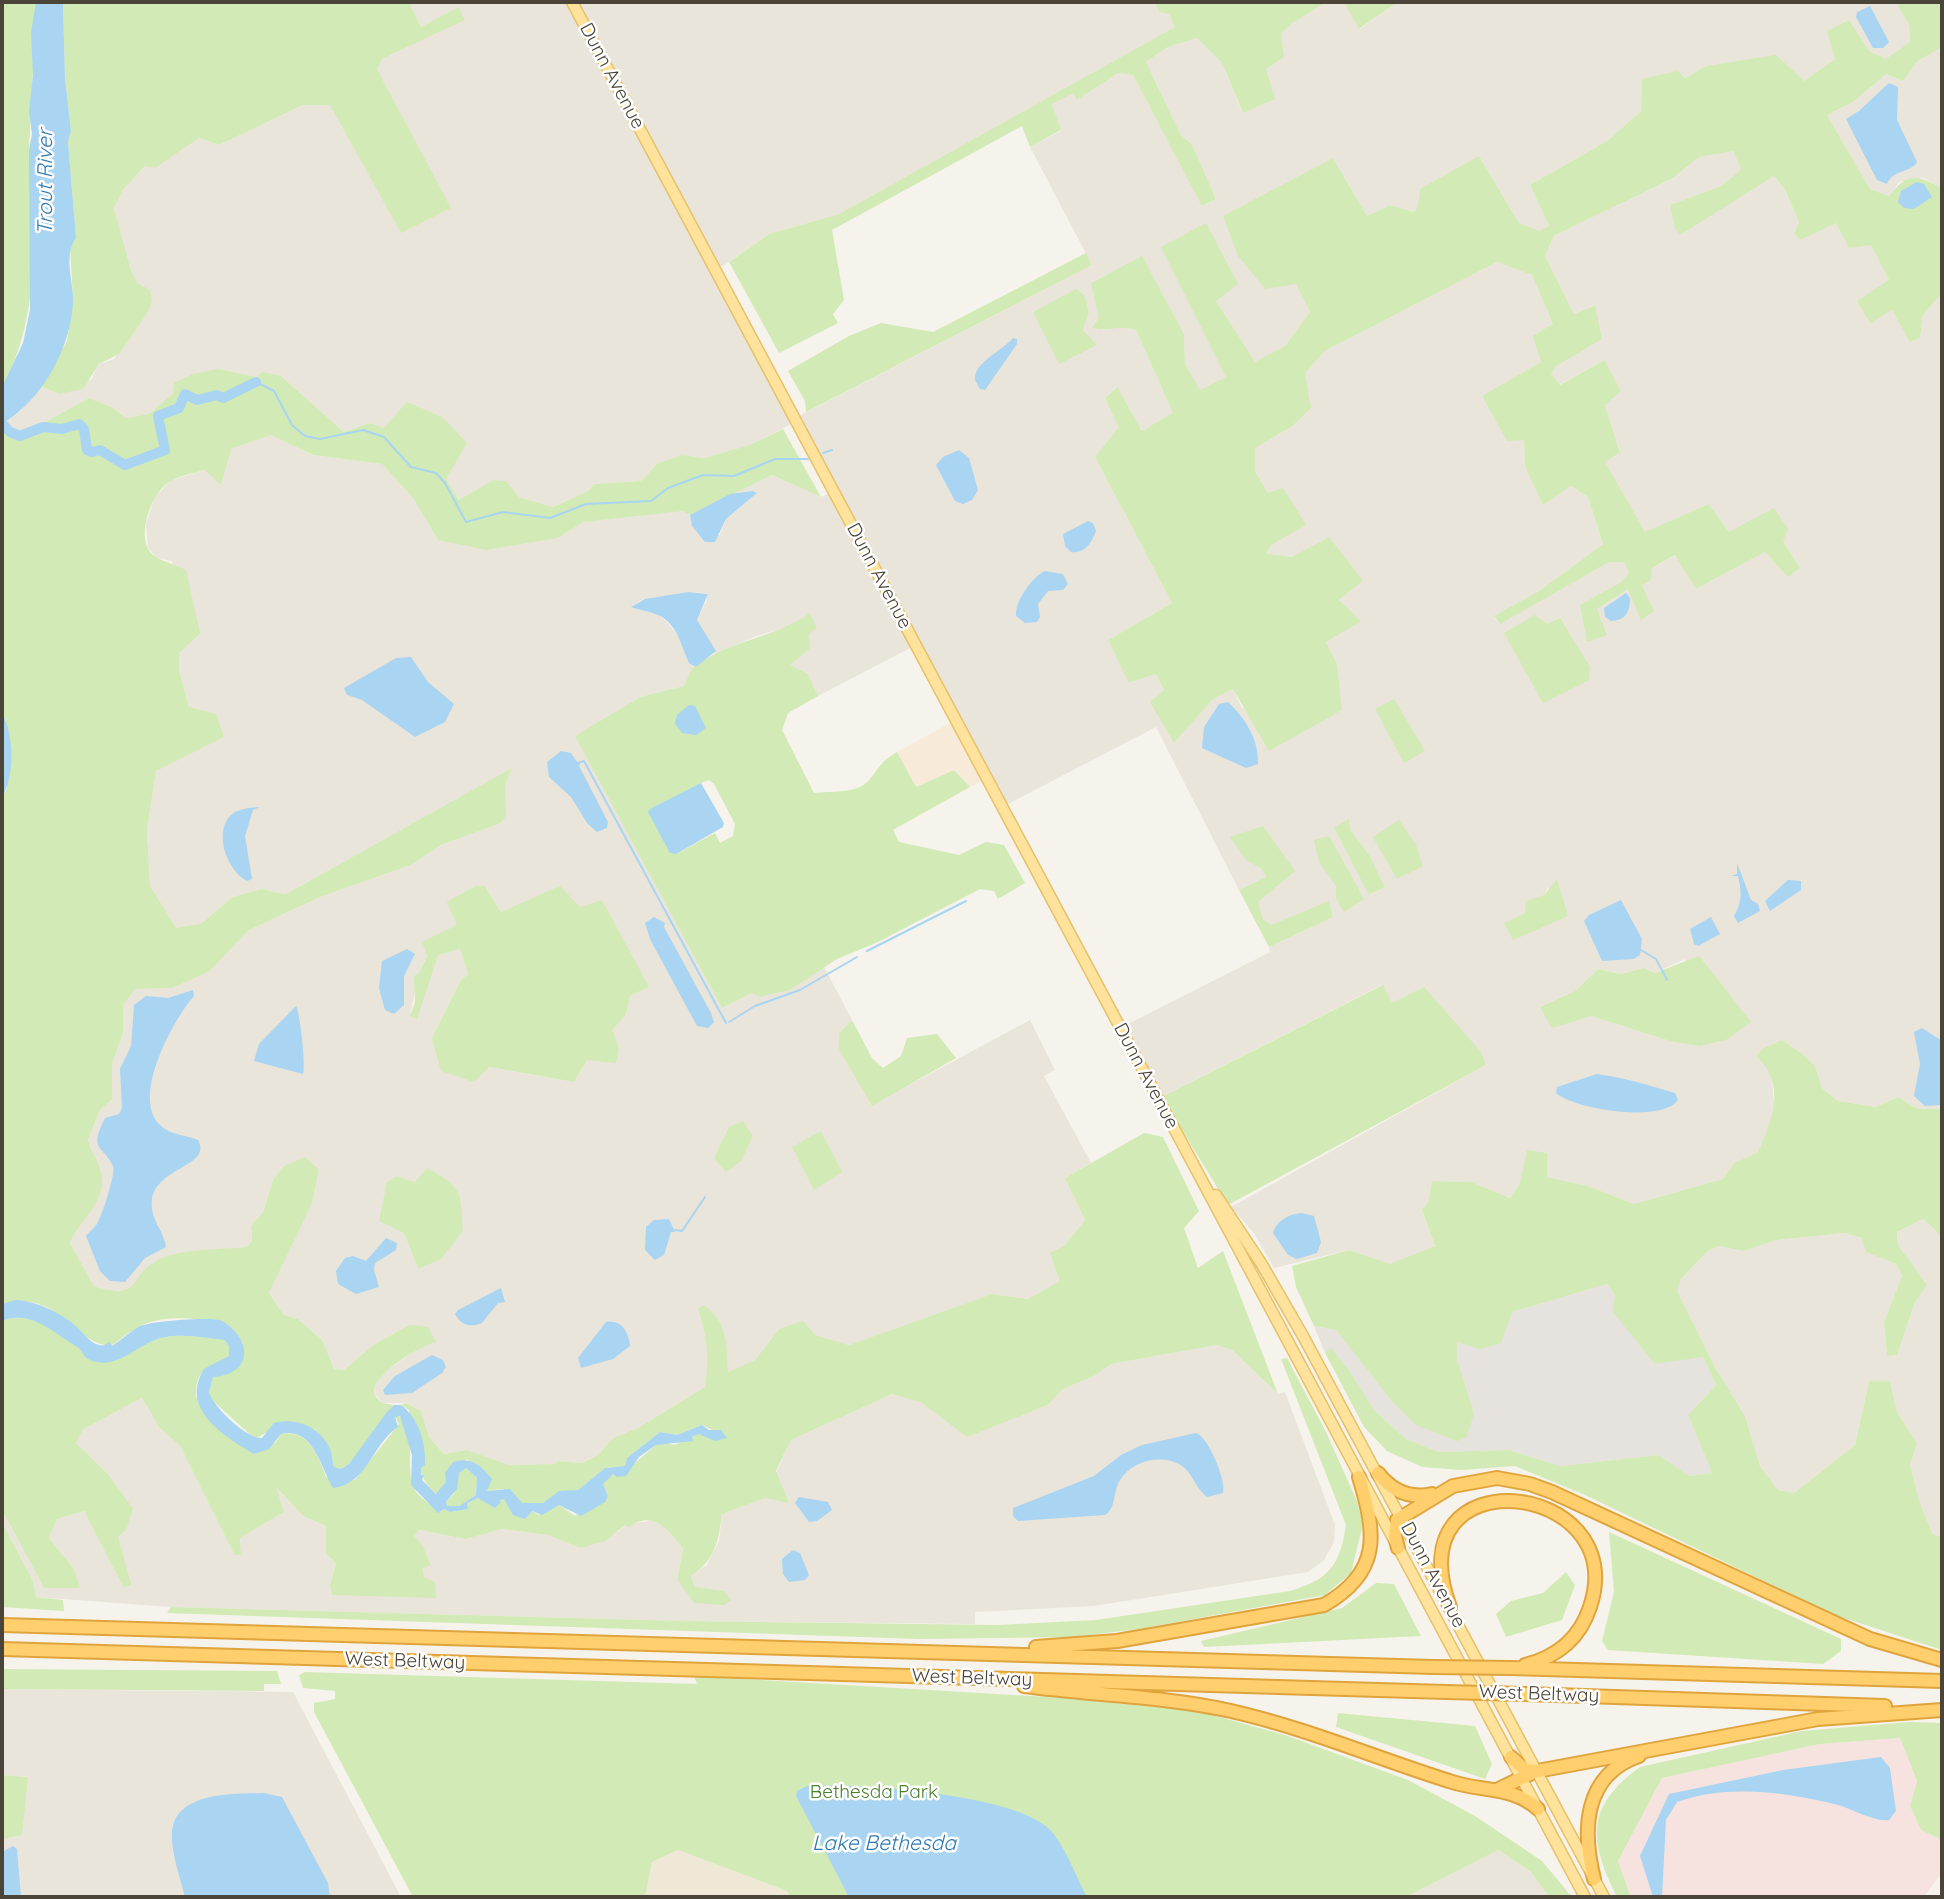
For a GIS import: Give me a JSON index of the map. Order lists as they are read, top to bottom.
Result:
{
  "streets": {
    "highway": ["West Beltway"],
    "main road": ["Dunn Avenue"]
  },
  "water": ["Trout River", "Lake Bethesda"],
  "parks": ["Bethesda Park"]
}
